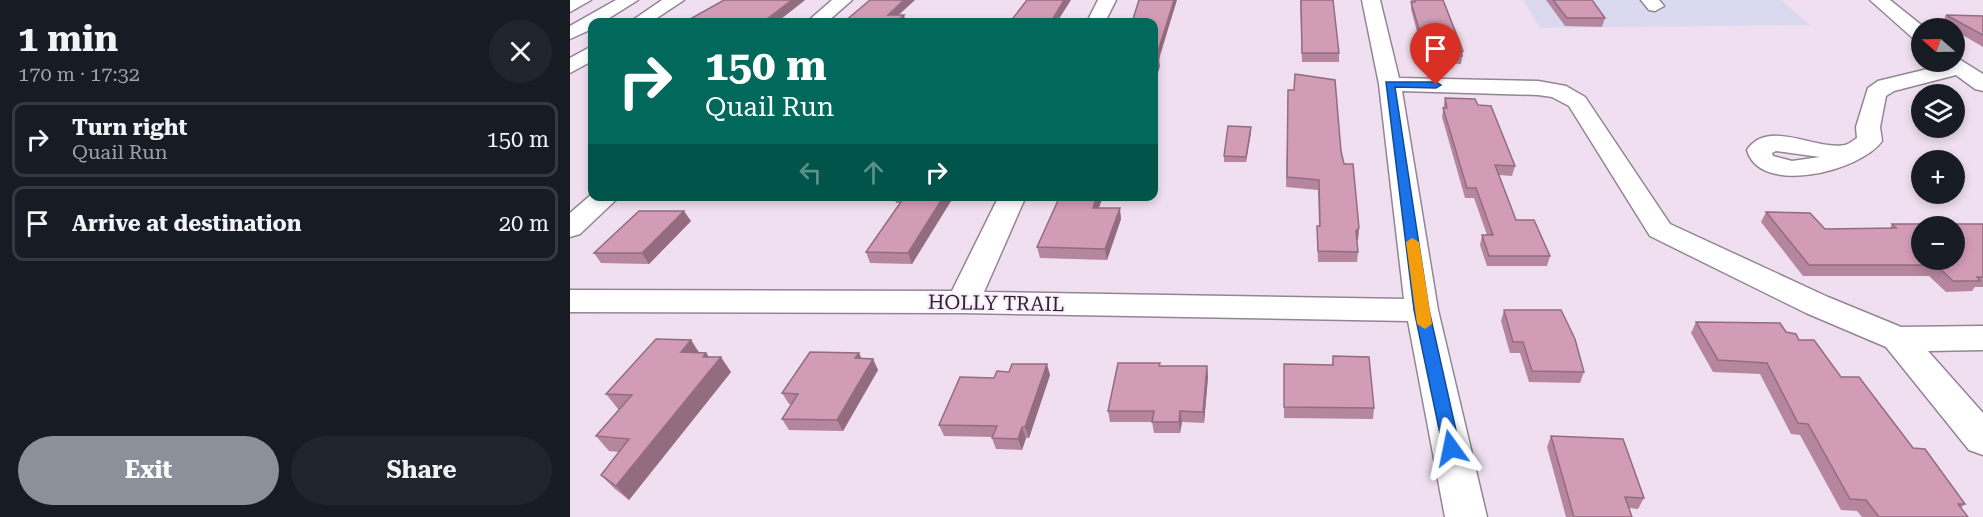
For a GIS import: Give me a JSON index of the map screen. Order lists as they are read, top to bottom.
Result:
{
  "streets": {
    "street": ["HOLLY TRAIL"]
  },
  "north": "left",
  "page": {
    "heading": ["1 min", "170 m · 17:32"],
    "map_buttons": ["+", "−"],
    "turn": ["150 m", "Quail Run"],
    "list": [
      {
        "name": "Turn right",
        "note": "Quail Run",
        "value": "150 m"
      },
      {
        "name": "Arrive at destination",
        "value": "20 m"
      }
    ],
    "buttons": ["Exit", "Share"]
  }
}
